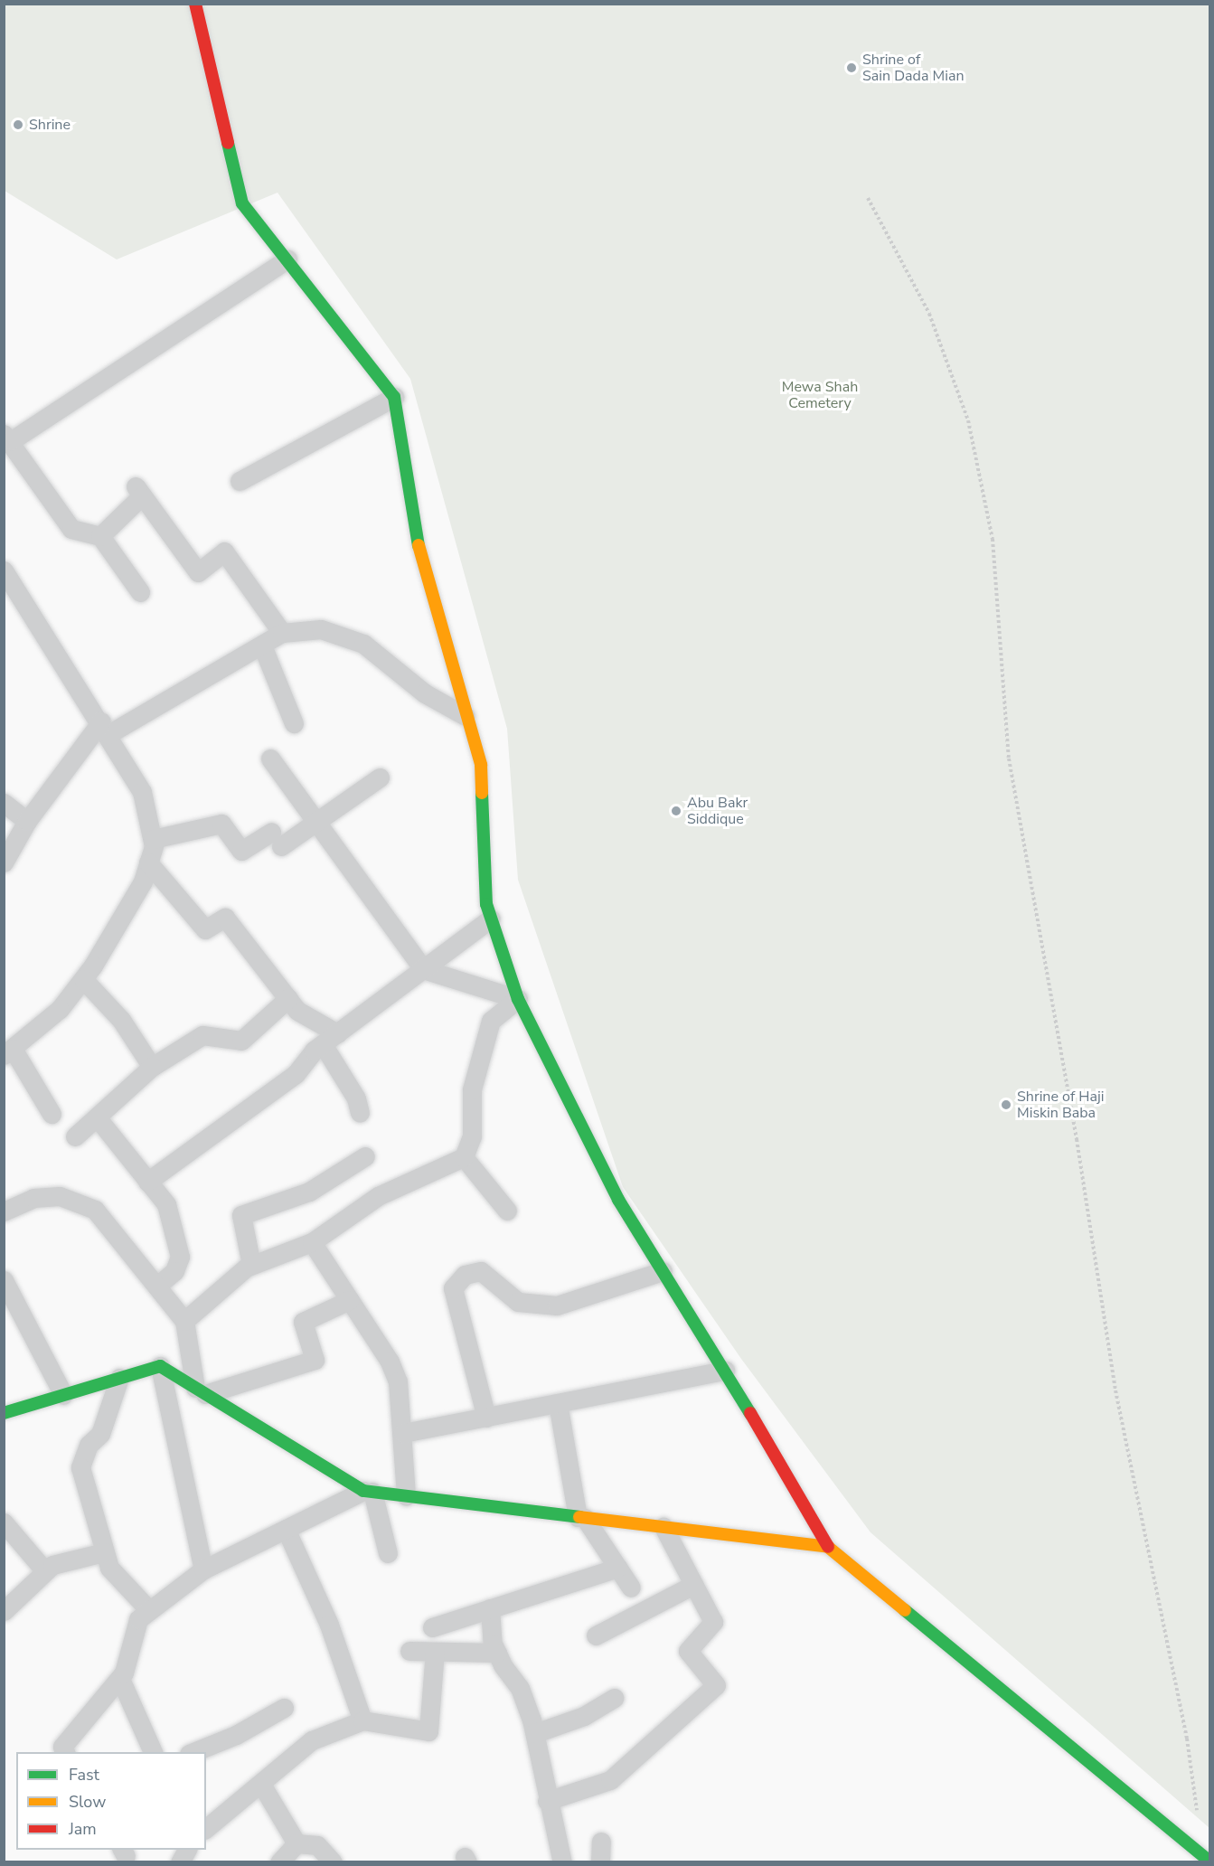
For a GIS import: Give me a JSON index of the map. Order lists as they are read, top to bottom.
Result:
{
  "parks": ["Mewa Shah Cemetery"],
  "places": [
    "Shrine of Sain Dada Mian",
    "Shrine",
    "Abu Bakr Siddique",
    "Shrine of Haji Miskin Baba"
  ],
  "legend": ["Fast", "Slow", "Jam"]
}
